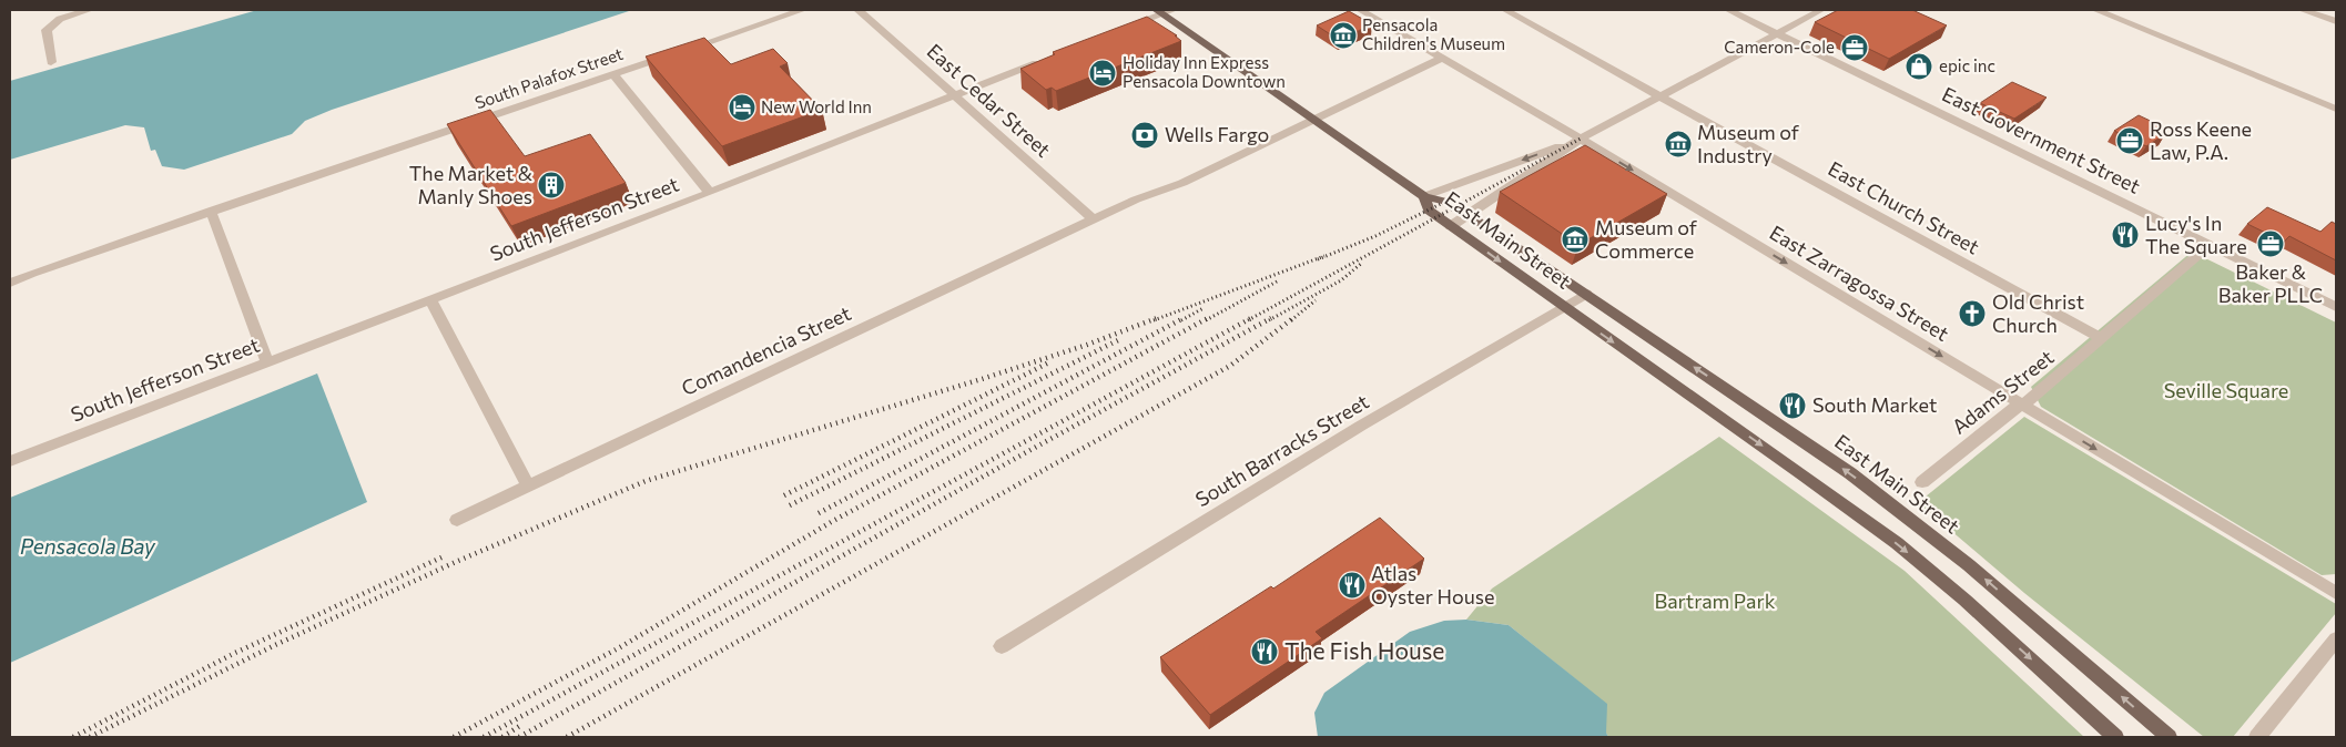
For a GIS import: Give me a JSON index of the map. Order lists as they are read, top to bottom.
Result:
{
  "streets": {
    "main road": ["East Main Street"],
    "street": [
      "South Palafox Street",
      "East Cedar Street",
      "East Government Street",
      "East Church Street",
      "South Jefferson Street",
      "East Zarragossa Street",
      "Comandencia Street",
      "Adams Street",
      "South Barracks Street"
    ]
  },
  "crossings": [
    ["East Cedar Street", "South Jefferson Street"],
    ["East Cedar Street", "Comandencia Street"],
    ["East Government Street", "Adams Street"],
    ["East Church Street", "Adams Street"],
    ["East Main Street", "South Barracks Street"],
    ["East Zarragossa Street", "Comandencia Street"],
    ["East Zarragossa Street", "Adams Street"]
  ],
  "one_way": ["East Zarragossa Street"],
  "water": ["Pensacola Bay"],
  "parks": ["Seville Square", "Bartram Park"],
  "places": {
    "museum": ["Pensacola Children's Museum", "Museum of Industry", "Museum of Commerce"],
    "office": ["Cameron-Cole", "Ross Keene Law, P.A.", "Baker & Baker PLLC"],
    "shop": ["epic inc"],
    "hotel": ["Holiday Inn Express Pensacola Downtown", "New World Inn"],
    "bank": ["Wells Fargo"],
    "building": ["The Market & Manly Shoes"],
    "restaurant": [
      "Lucy's In The Square",
      "South Market",
      "Atlas Oyster House",
      "The Fish House"
    ],
    "church": ["Old Christ Church"]
  }
}
